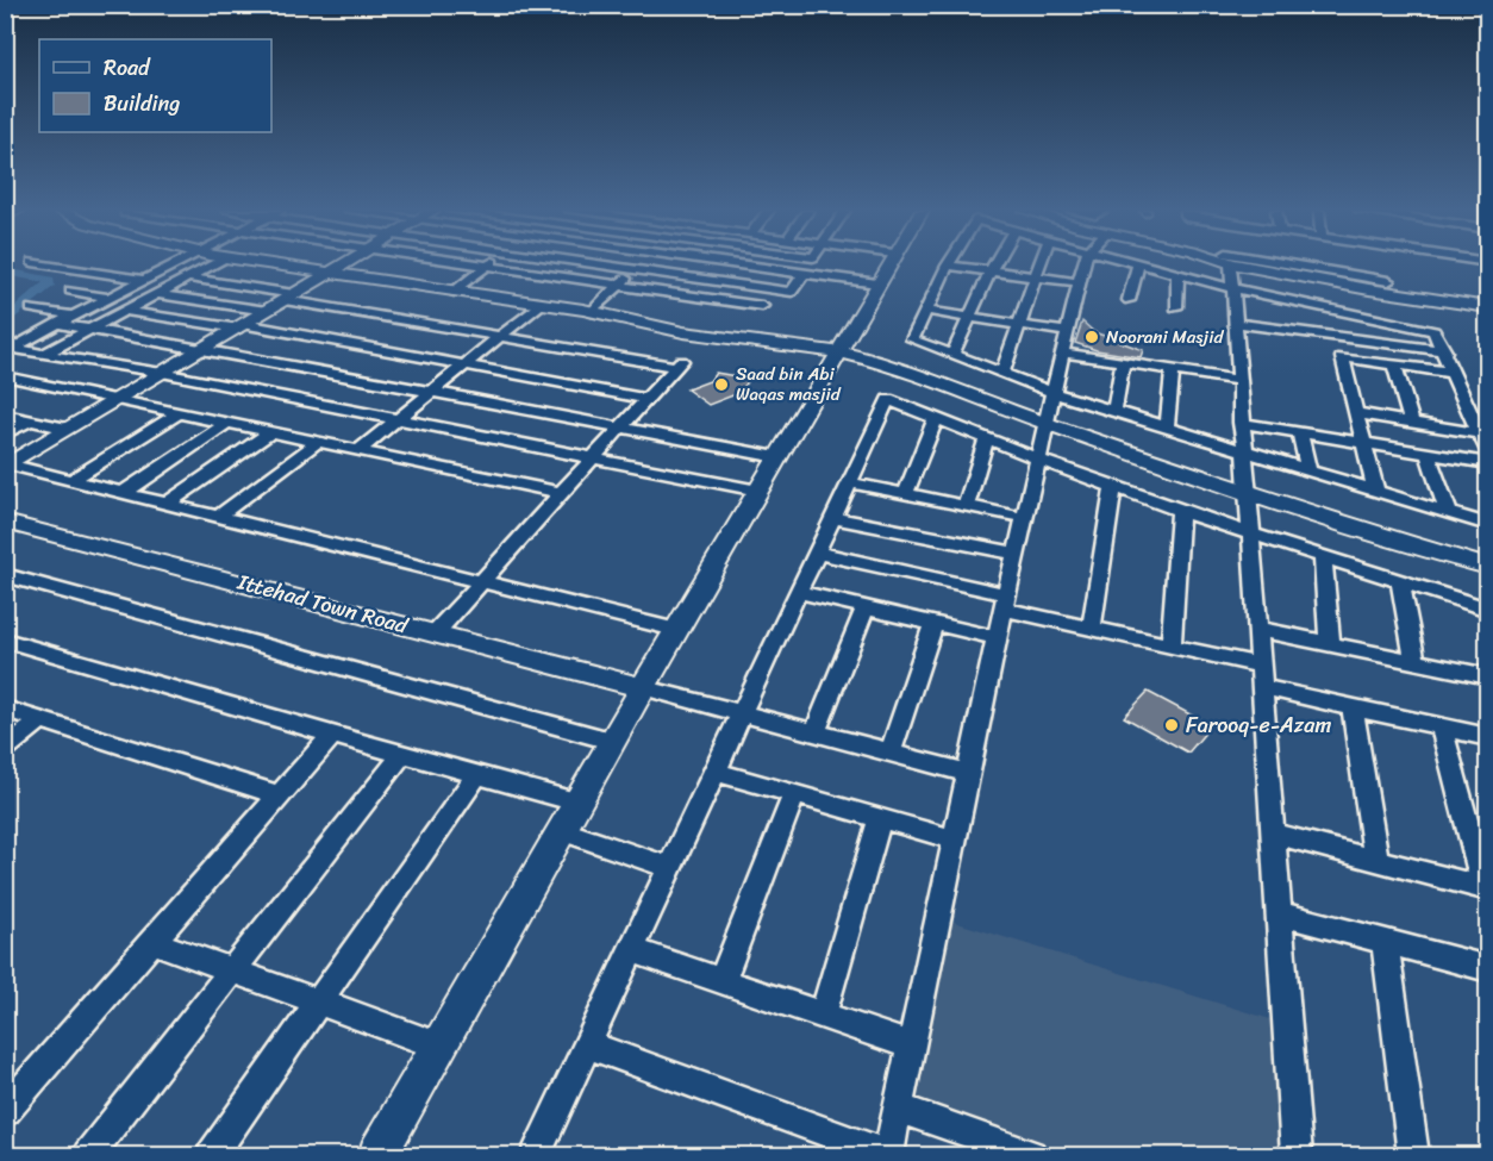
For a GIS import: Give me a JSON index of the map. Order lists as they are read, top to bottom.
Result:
{
  "streets": {
    "street": ["Ittehad Town Road"]
  },
  "places": ["Noorani Masjid", "Saad bin Abi Waqas masjid", "Farooq-e-Azam"],
  "legend": ["Road", "Building"]
}
